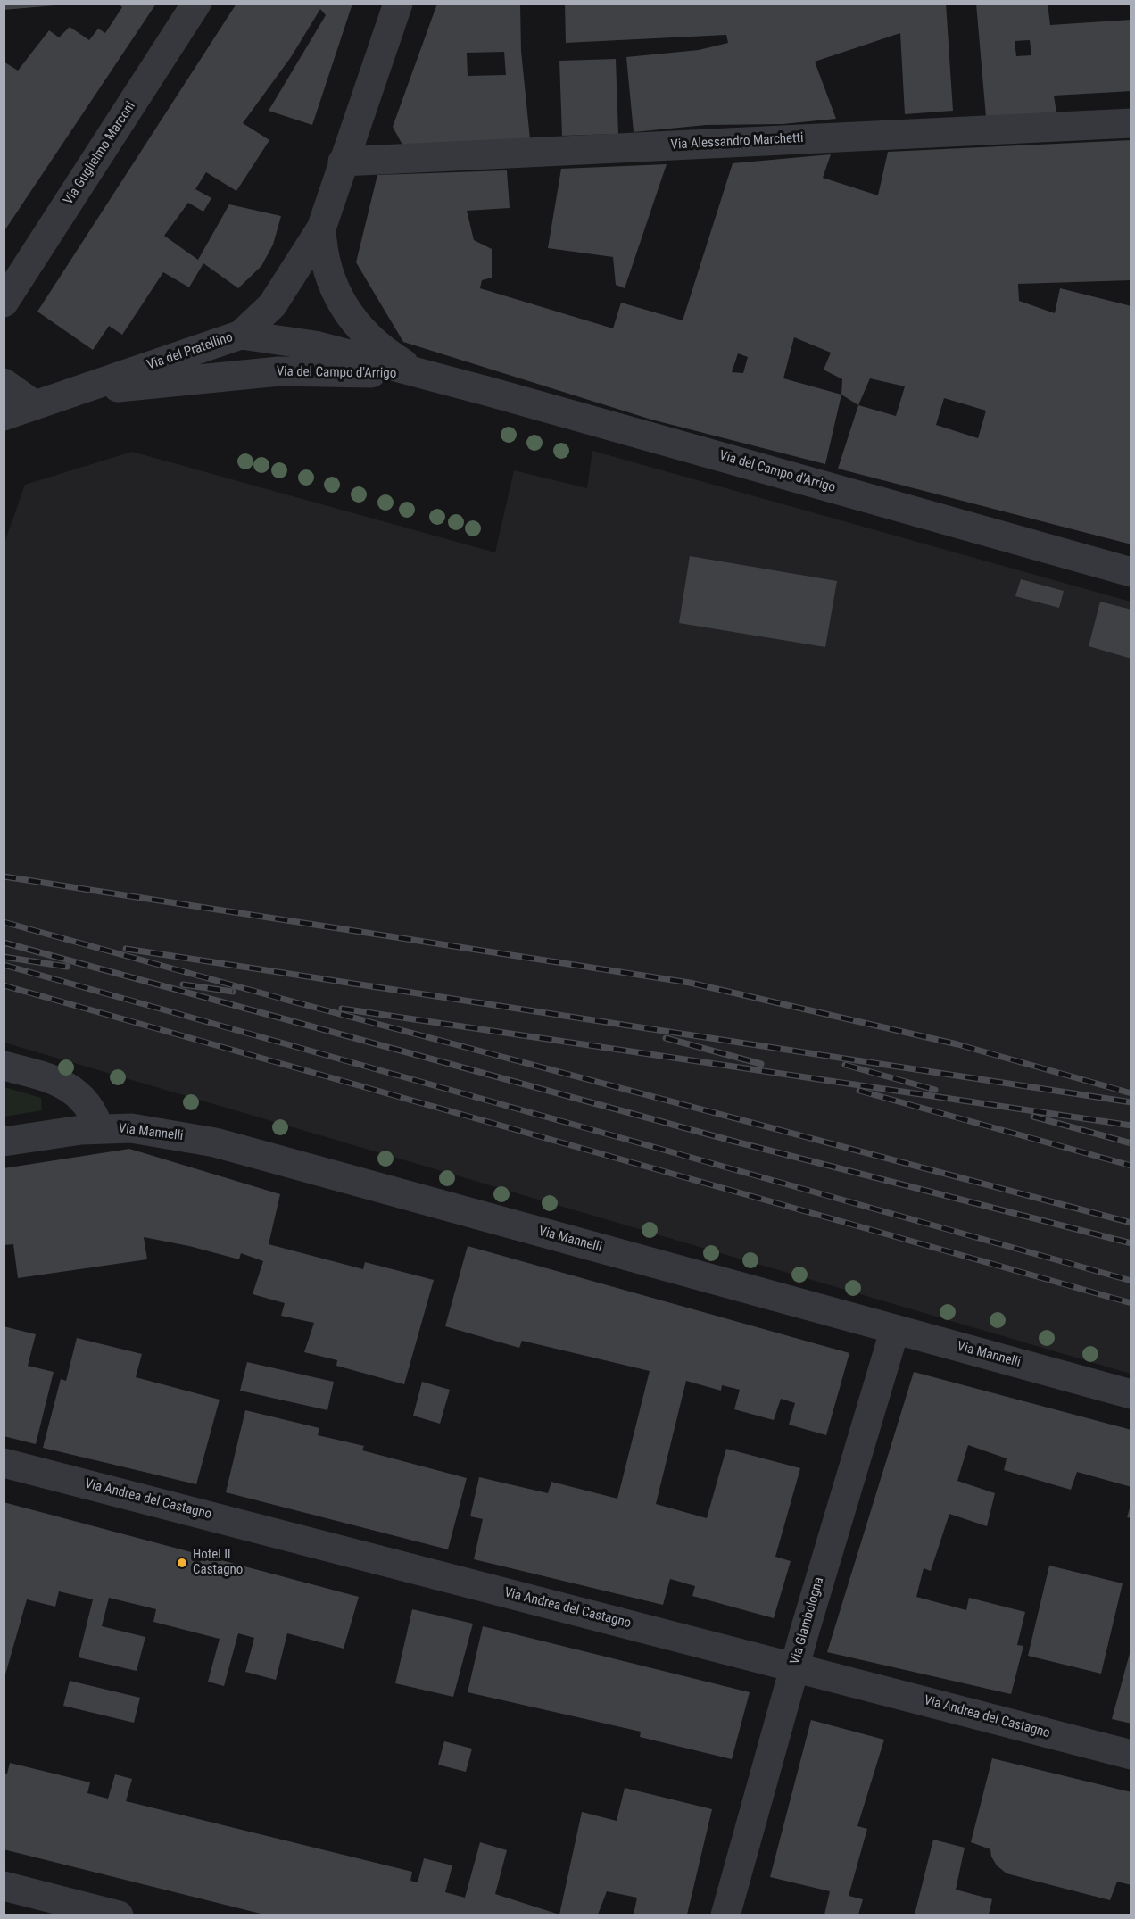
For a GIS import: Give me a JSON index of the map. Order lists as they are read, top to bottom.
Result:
{
  "streets": {
    "street": [
      "Via Alessandro Marchetti",
      "Via Guglielmo Marconi",
      "Via del Pratellino",
      "Via del Campo d'Arrigo",
      "Via Mannelli",
      "Via Andrea del Castagno",
      "Via Giambologna"
    ]
  },
  "crossings": [
    ["Via Alessandro Marchetti", "Via del Pratellino"],
    ["Via del Pratellino", "Via del Campo d'Arrigo"],
    ["Via Mannelli", "Via Giambologna"],
    ["Via Andrea del Castagno", "Via Giambologna"]
  ],
  "places": ["Hotel Il Castagno"]
}
